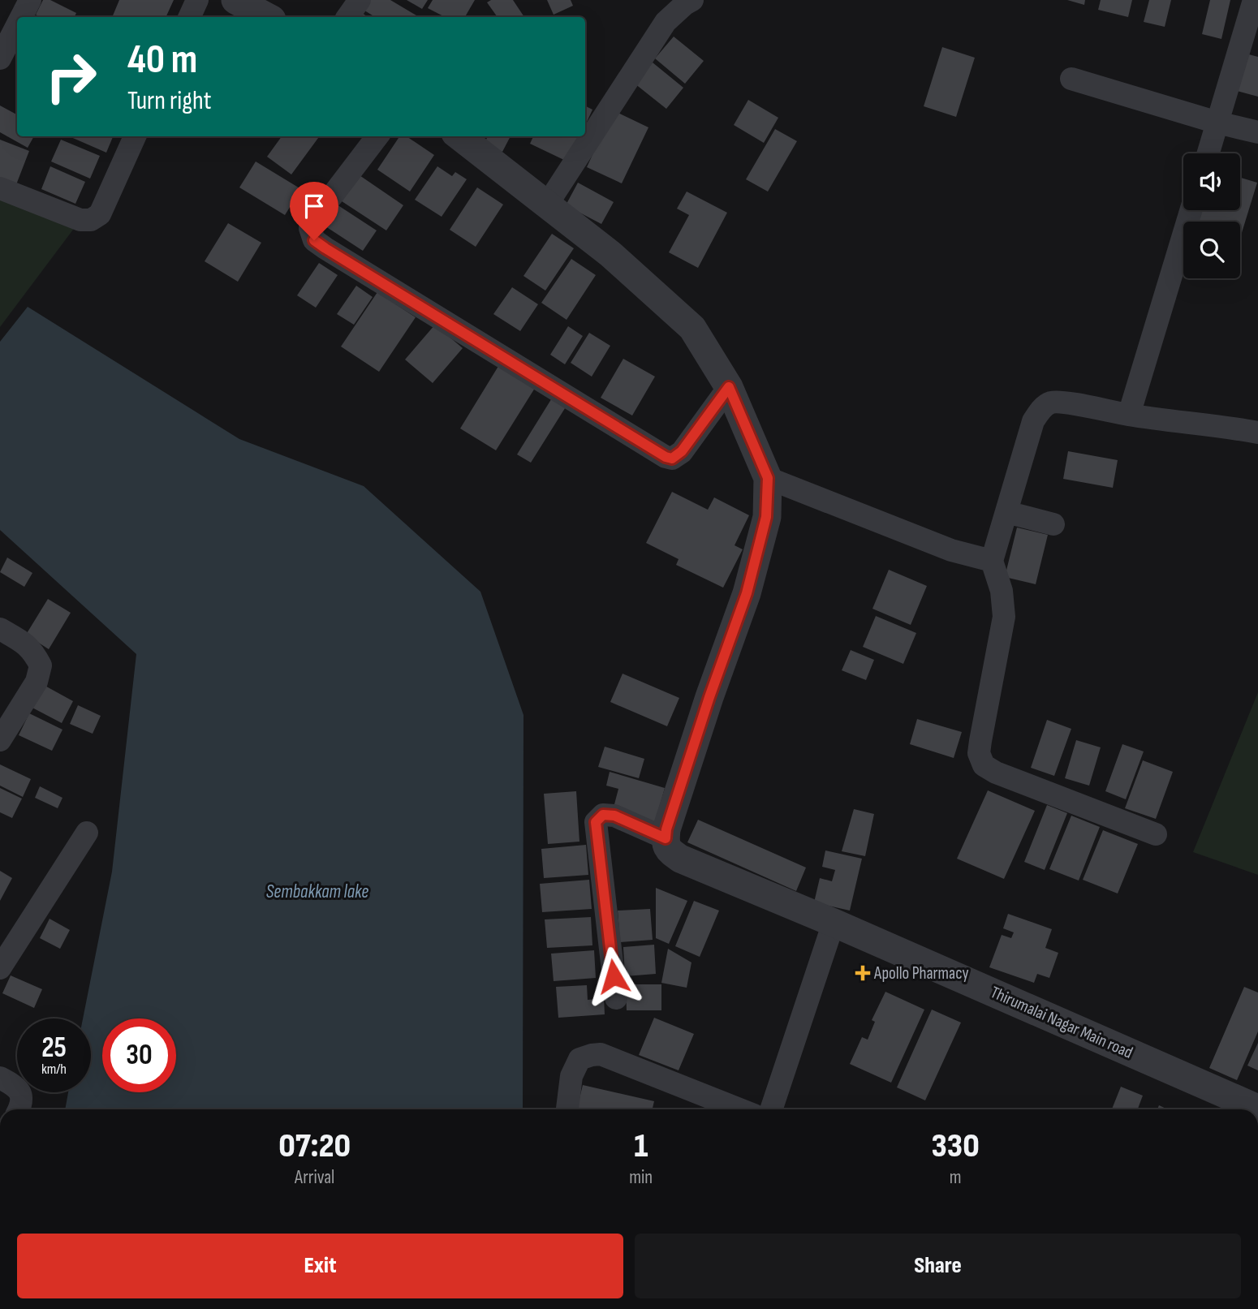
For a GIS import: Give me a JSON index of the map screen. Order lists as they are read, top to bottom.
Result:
{
  "streets": {
    "street": ["Thirumalai Nagar Main road"]
  },
  "water": ["Sembakkam lake"],
  "places": {
    "health": ["Apollo Pharmacy"]
  },
  "page": {
    "turn": ["40 m", "Turn right"],
    "speed": "25 km/h",
    "limit": "30",
    "eta": [
      "07:20",
      "Arrival",
      "1",
      "min",
      "330",
      "m"
    ],
    "buttons": ["Exit", "Share"]
  }
}
